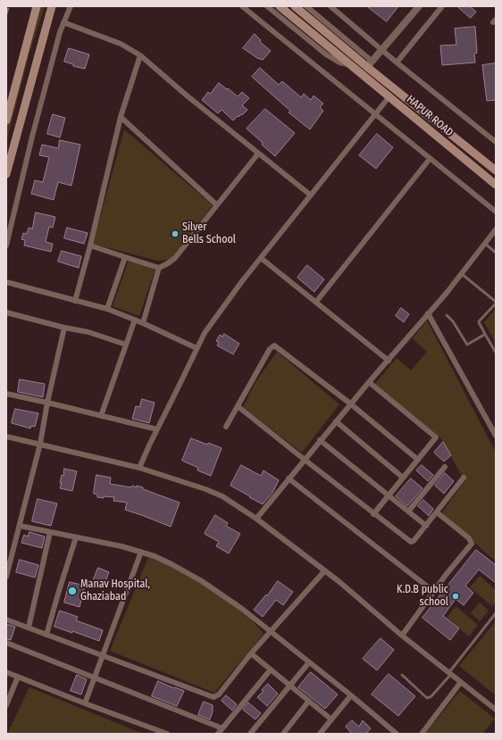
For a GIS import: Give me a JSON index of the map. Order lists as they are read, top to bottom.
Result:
{
  "streets": {
    "main road": ["HAPUR ROAD"]
  },
  "places": ["Silver Bells School", "Manav Hospital, Ghaziabad", "K.D.B public school"]
}
